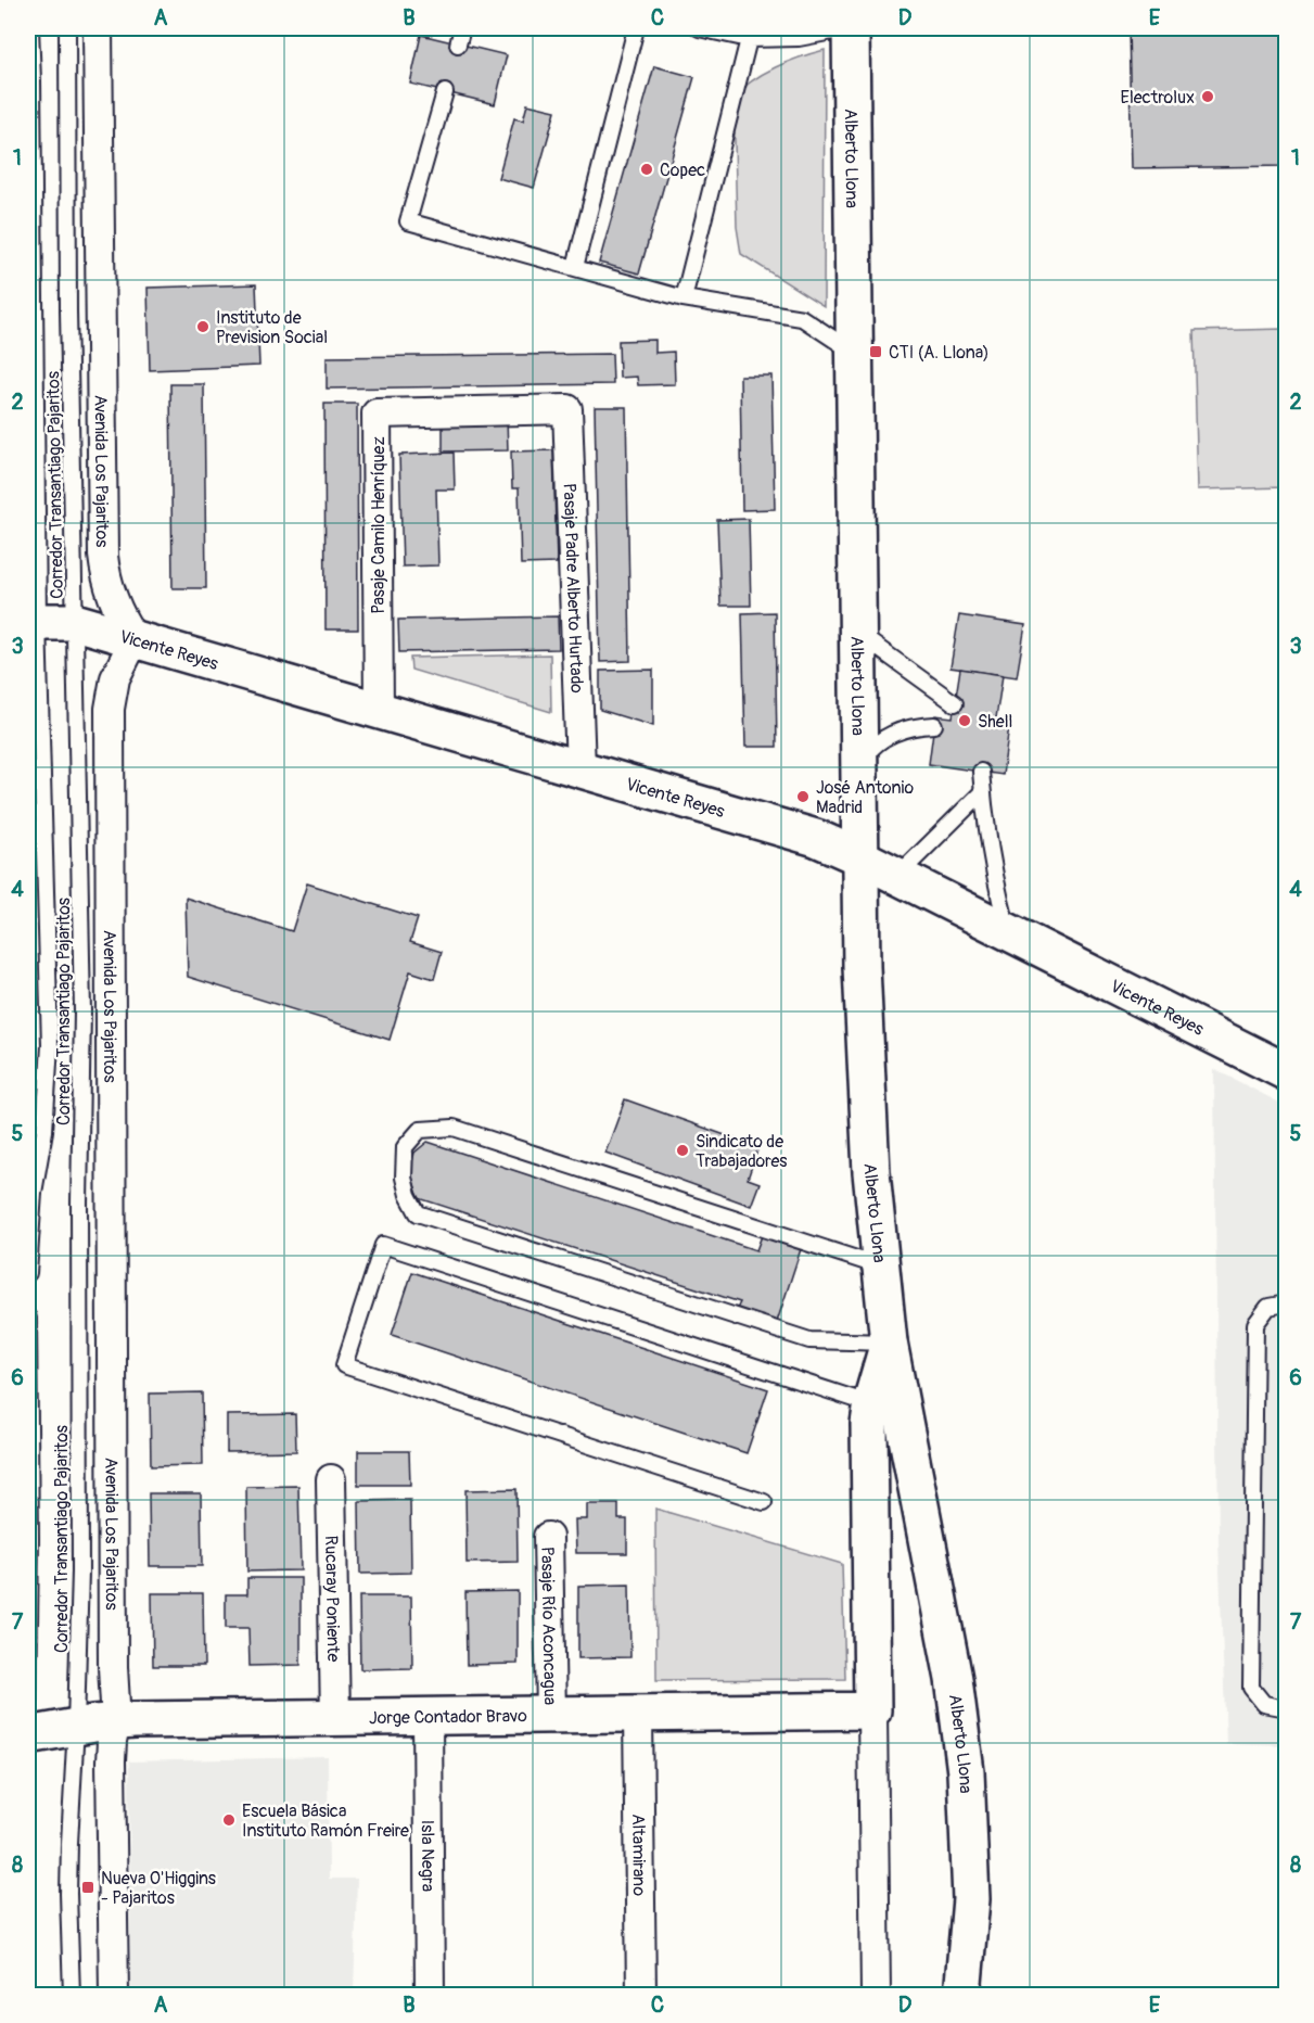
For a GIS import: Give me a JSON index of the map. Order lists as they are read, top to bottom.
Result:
{
  "streets": {
    "street": [
      "Alberto Llona",
      "Avenida Los Pajaritos",
      "Pasaje Camilo Henríquez",
      "Pasaje Padre Alberto Hurtado",
      "Vicente Reyes",
      "Rucaray Poniente",
      "Pasaje Río Aconcagua",
      "Jorge Contador Bravo",
      "Altamirano",
      "Isla Negra"
    ],
    "lane": ["Corredor Transantiago Pajaritos"]
  },
  "crossings": [
    ["Alberto Llona", "Vicente Reyes"],
    ["Alberto Llona", "Jorge Contador Bravo"],
    ["Avenida Los Pajaritos", "Vicente Reyes"],
    ["Avenida Los Pajaritos", "Jorge Contador Bravo"],
    ["Corredor Transantiago Pajaritos", "Vicente Reyes"],
    ["Corredor Transantiago Pajaritos", "Jorge Contador Bravo"],
    ["Pasaje Camilo Henríquez", "Pasaje Padre Alberto Hurtado"],
    ["Pasaje Camilo Henríquez", "Vicente Reyes"],
    ["Pasaje Padre Alberto Hurtado", "Vicente Reyes"],
    ["Rucaray Poniente", "Jorge Contador Bravo"],
    ["Pasaje Río Aconcagua", "Jorge Contador Bravo"],
    ["Jorge Contador Bravo", "Altamirano"],
    ["Jorge Contador Bravo", "Isla Negra"]
  ],
  "places": {
    "other": [
      "Electrolux",
      "Copec",
      "Instituto de Prevision Social",
      "Shell",
      "José Antonio Madrid",
      "Sindicato de Trabajadores",
      "Escuela Básica Instituto Ramón Freire"
    ],
    "transit": ["CTI (A. Llona)", "Nueva O'Higgins - Pajaritos"]
  },
  "grid": {
    "columns": [
      "A",
      "B",
      "C",
      "D",
      "E"
    ],
    "rows": [
      "1",
      "2",
      "3",
      "4",
      "5",
      "6",
      "7",
      "8"
    ]
  }
}
